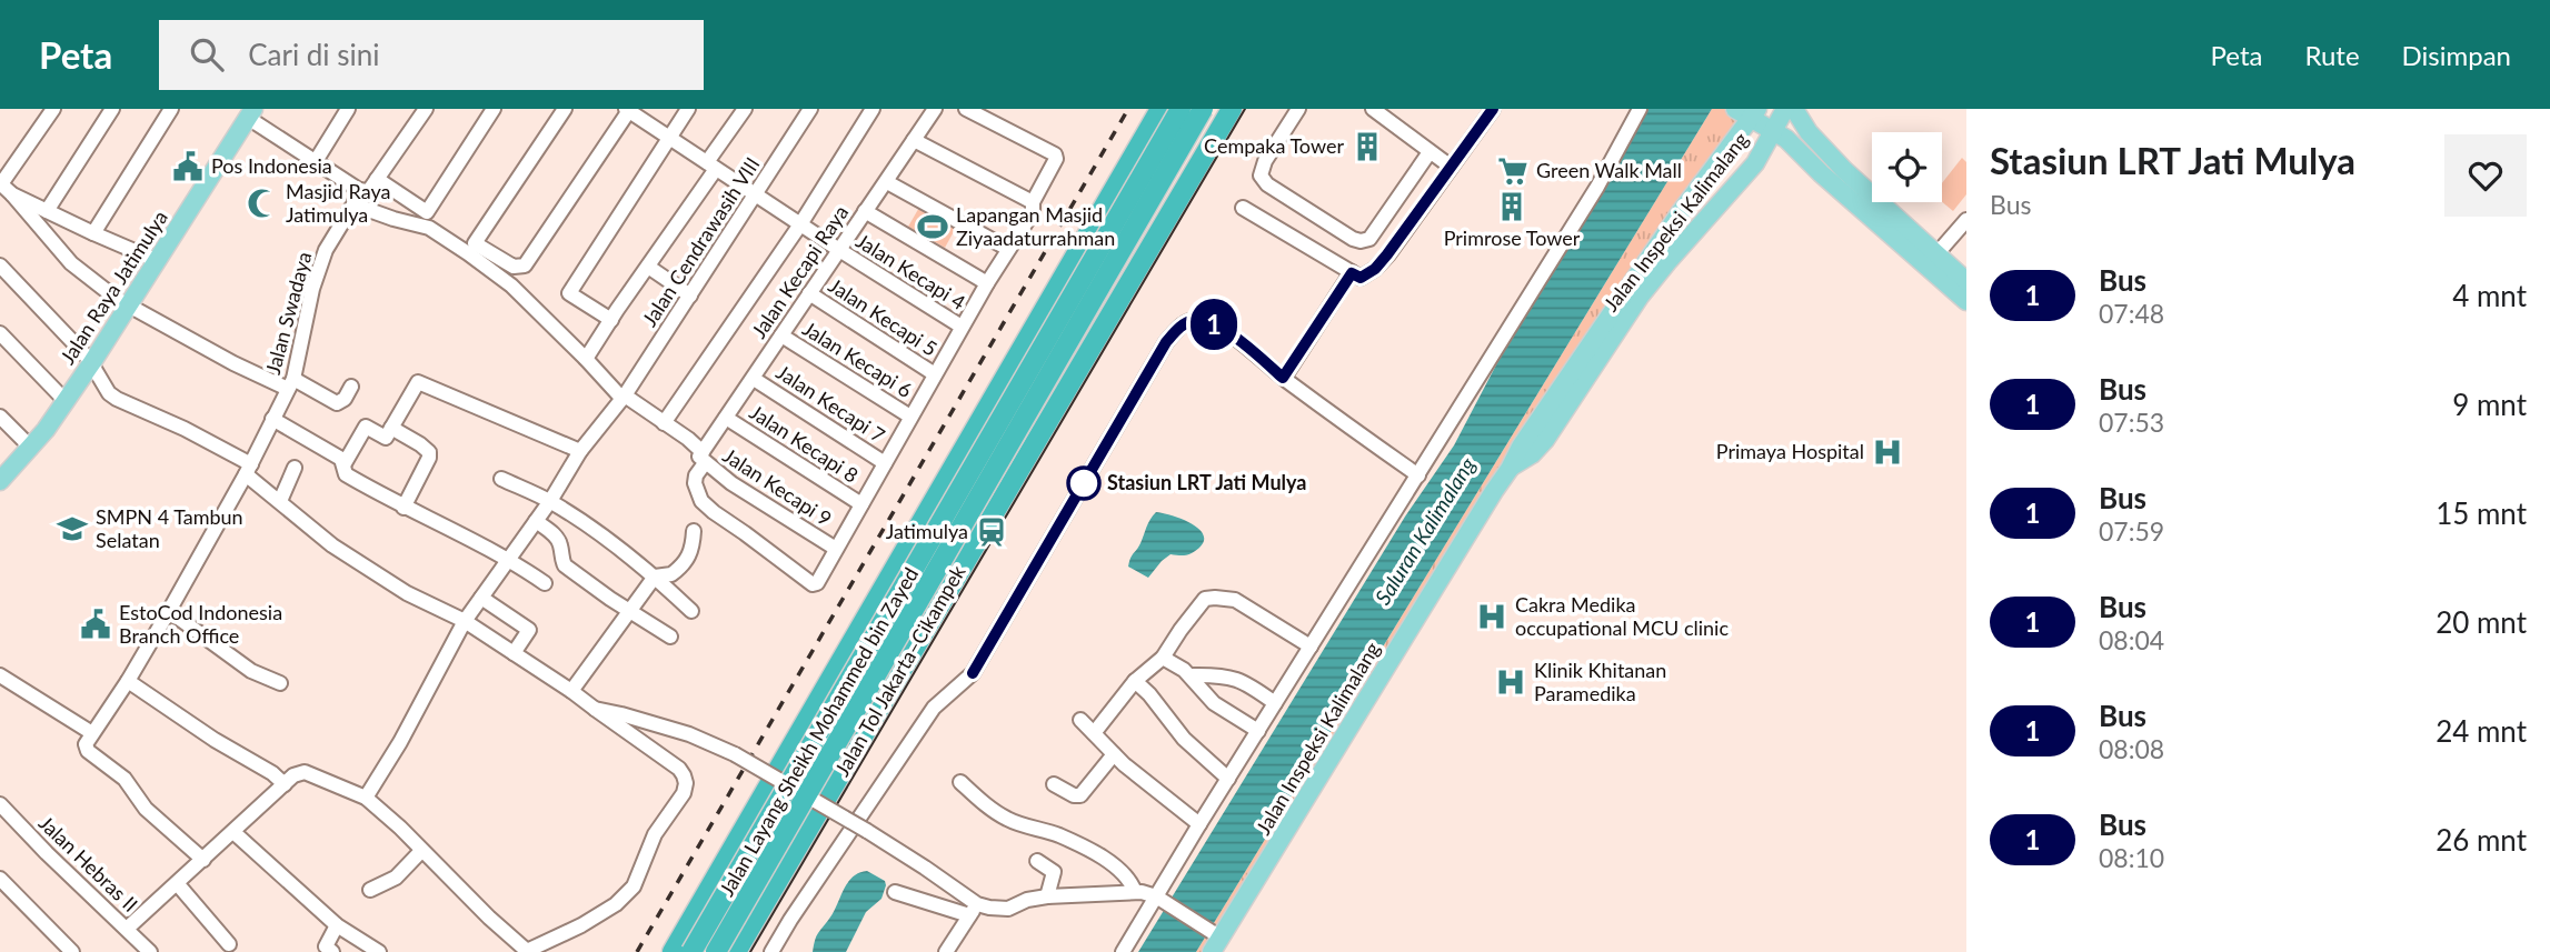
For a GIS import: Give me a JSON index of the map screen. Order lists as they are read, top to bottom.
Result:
{
  "streets": {
    "highway": ["Jalan Tol Jakarta–Cikampek", "Jalan Layang Sheikh Mohammed bin Zayed"],
    "main road": ["Jalan Inspeksi Kalimalang", "Jalan Raya Jatimulya"],
    "street": [
      "Jalan Cendrawasih VIII",
      "Jalan Kecapi Raya",
      "Jalan Kecapi 4",
      "Jalan Swadaya",
      "Jalan Kecapi 5",
      "Jalan Kecapi 6",
      "Jalan Kecapi 7",
      "Jalan Kecapi 8",
      "Jalan Kecapi 9",
      "Jalan Hebras II"
    ]
  },
  "crossings": [
    ["Jalan Cendrawasih VIII", "Jalan Kecapi 4"],
    ["Jalan Cendrawasih VIII", "Jalan Kecapi 9"],
    ["Jalan Kecapi Raya", "Jalan Kecapi 4"],
    ["Jalan Kecapi Raya", "Jalan Kecapi 5"],
    ["Jalan Kecapi Raya", "Jalan Kecapi 6"],
    ["Jalan Kecapi Raya", "Jalan Kecapi 7"],
    ["Jalan Kecapi Raya", "Jalan Kecapi 8"],
    ["Jalan Kecapi Raya", "Jalan Kecapi 9"],
    ["Jalan Swadaya", "Jalan Kecapi 9"]
  ],
  "water": ["Saluran Kalimalang"],
  "places": {
    "building": ["Cempaka Tower", "Primrose Tower"],
    "public building": ["Pos Indonesia", "EstoCod Indonesia Branch Office"],
    "supermarket": ["Green Walk Mall"],
    "mosque": ["Masjid Raya Jatimulya"],
    "sports": ["Lapangan Masjid Ziyaadaturrahman"],
    "hospital": ["Primaya Hospital", "Cakra Medika occupational MCU clinic", "Klinik Khitanan Paramedika"],
    "other": ["Stasiun LRT Jati Mulya"],
    "school or university": ["SMPN 4 Tambun Selatan"],
    "station": ["Jatimulya"]
  },
  "lines": ["bus line 1"],
  "page": {
    "header": "Peta",
    "search": "Cari di sini",
    "nav": ["Peta", "Rute", "Disimpan"],
    "on_map": "1",
    "heading": ["Stasiun LRT Jati Mulya", "Bus"],
    "list": [
      {
        "mark": "1",
        "name": "Bus",
        "note": "07:48",
        "value": "4 mnt"
      },
      {
        "mark": "1",
        "name": "Bus",
        "note": "07:53",
        "value": "9 mnt"
      },
      {
        "mark": "1",
        "name": "Bus",
        "note": "07:59",
        "value": "15 mnt"
      },
      {
        "mark": "1",
        "name": "Bus",
        "note": "08:04",
        "value": "20 mnt"
      },
      {
        "mark": "1",
        "name": "Bus",
        "note": "08:08",
        "value": "24 mnt"
      },
      {
        "mark": "1",
        "name": "Bus",
        "note": "08:10",
        "value": "26 mnt"
      }
    ]
  }
}
